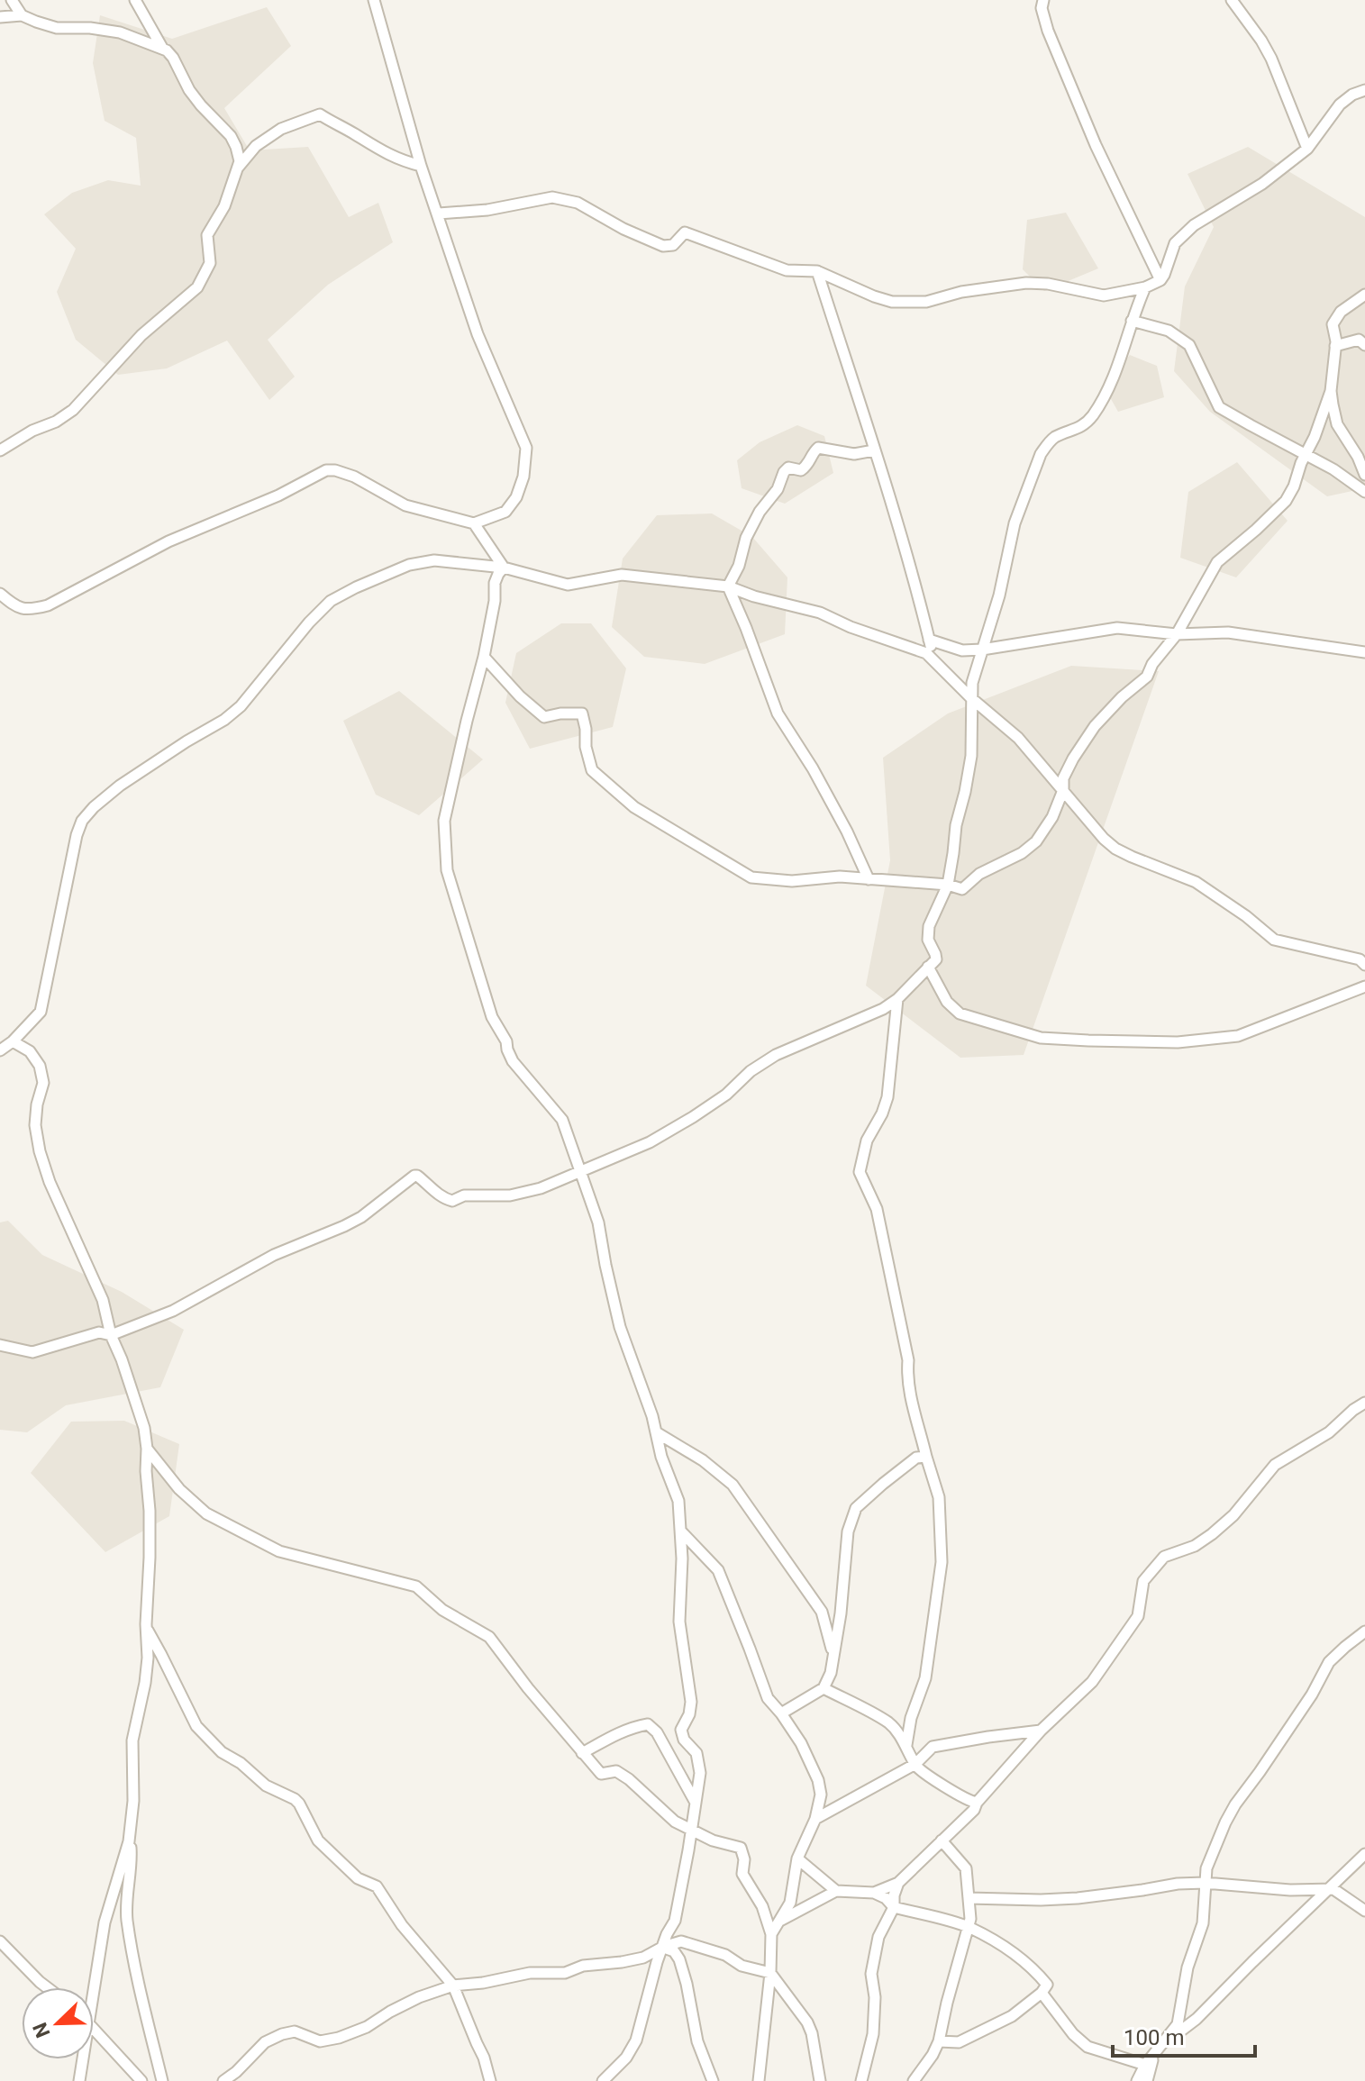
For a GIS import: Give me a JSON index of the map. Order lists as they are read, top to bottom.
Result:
{
  "scale_bar": "100 m",
  "north": "bottom left"
}
